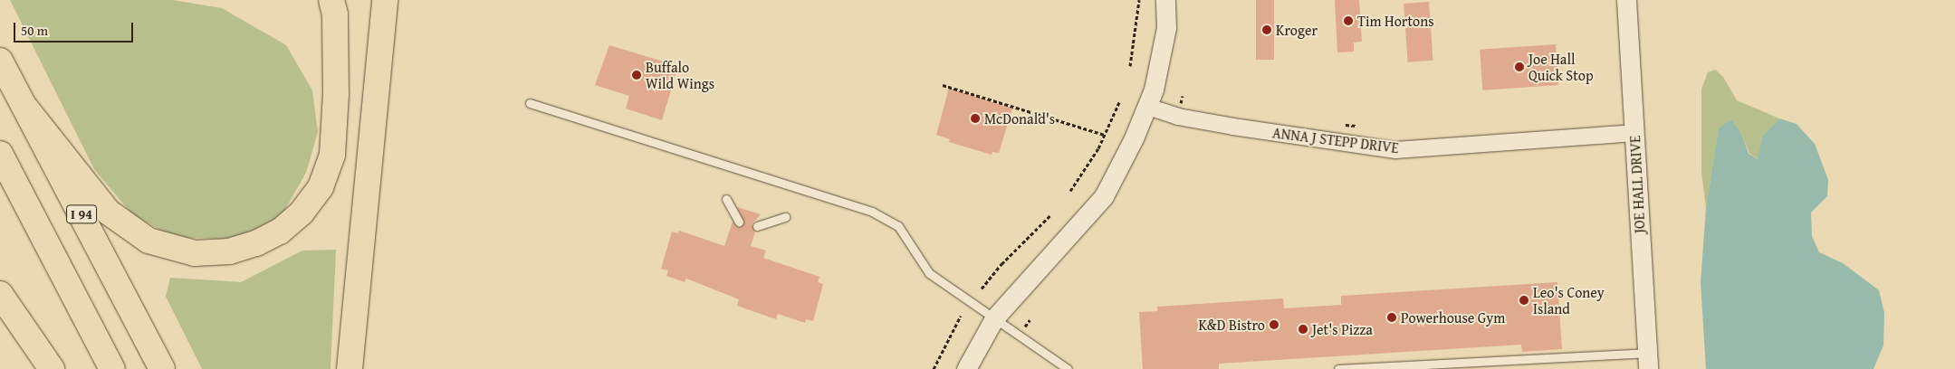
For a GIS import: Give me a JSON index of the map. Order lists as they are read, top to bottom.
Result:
{
  "streets": {
    "highway": ["I 94"],
    "street": ["ANNA J STEPP DRIVE", "JOE HALL DRIVE"]
  },
  "crossings": [
    ["ANNA J STEPP DRIVE", "JOE HALL DRIVE"]
  ],
  "places": [
    "Tim Hortons",
    "Kroger",
    "Joe Hall Quick Stop",
    "Buffalo Wild Wings",
    "McDonald's",
    "Leo's Coney Island",
    "Powerhouse Gym",
    "K&D Bistro",
    "Jet's Pizza"
  ],
  "scale_bar": "50 m"
}
